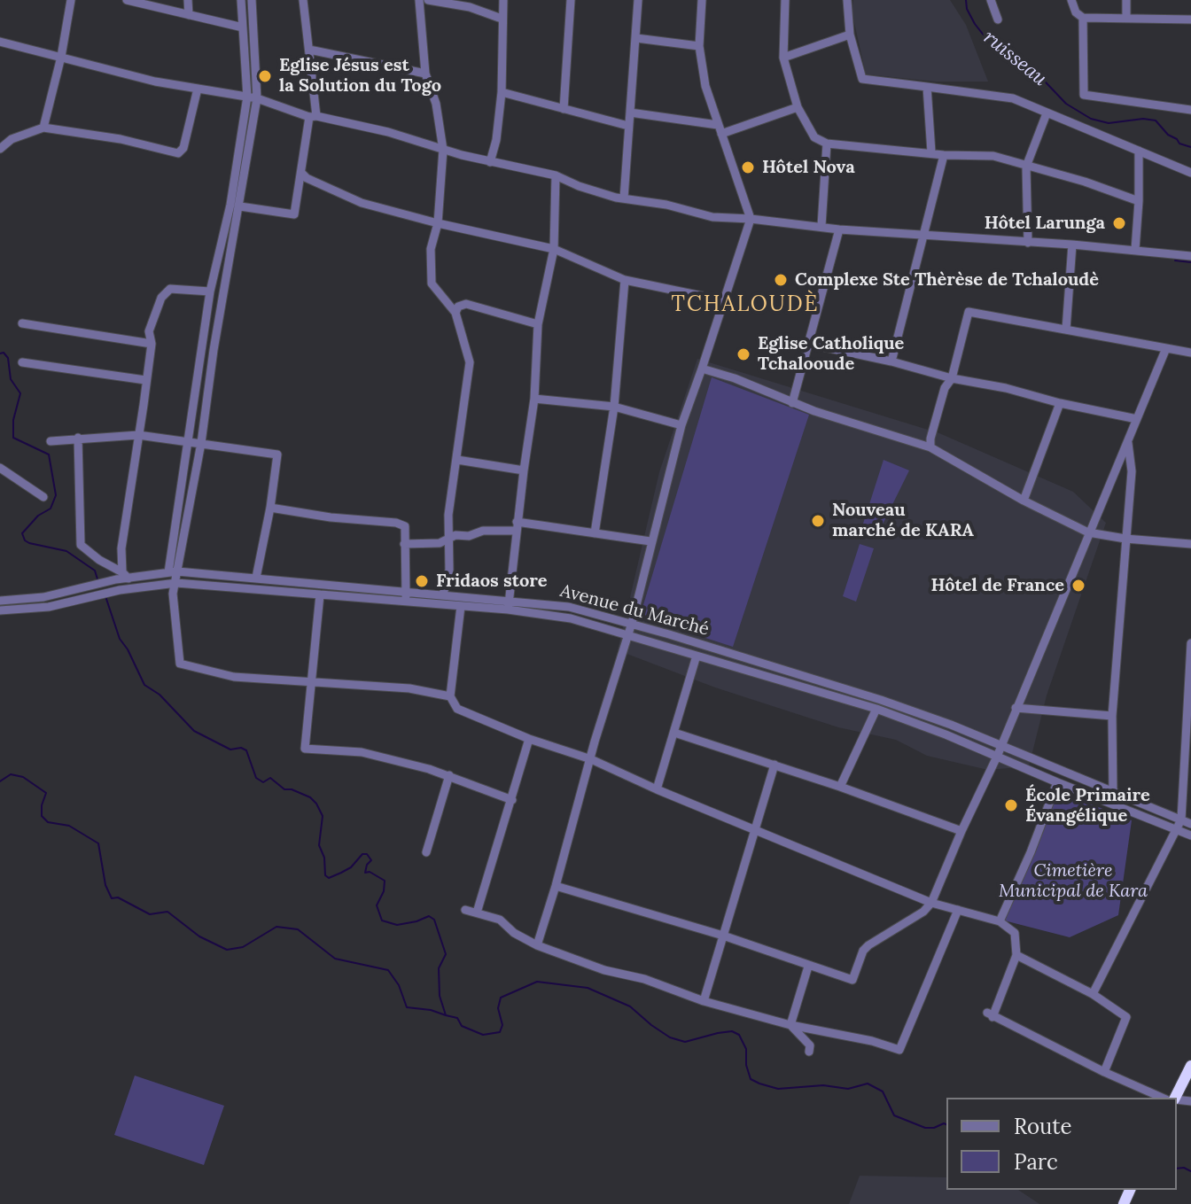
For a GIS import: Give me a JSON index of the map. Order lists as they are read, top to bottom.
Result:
{
  "streets": {
    "street": ["Avenue du Marché"]
  },
  "districts": ["TCHALOUDÈ"],
  "water": ["ruisseau"],
  "parks": ["Cimetière Municipal de Kara"],
  "places": [
    "Eglise Jésus est la Solution du Togo",
    "Hôtel Nova",
    "Hôtel Larunga",
    "Complexe Ste Thèrèse de Tchaloudè",
    "Eglise Catholique Tchalooude",
    "Nouveau marché de KARA",
    "Fridaos store",
    "Hôtel de France",
    "École Primaire Évangélique"
  ],
  "legend": ["Route", "Parc"]
}
